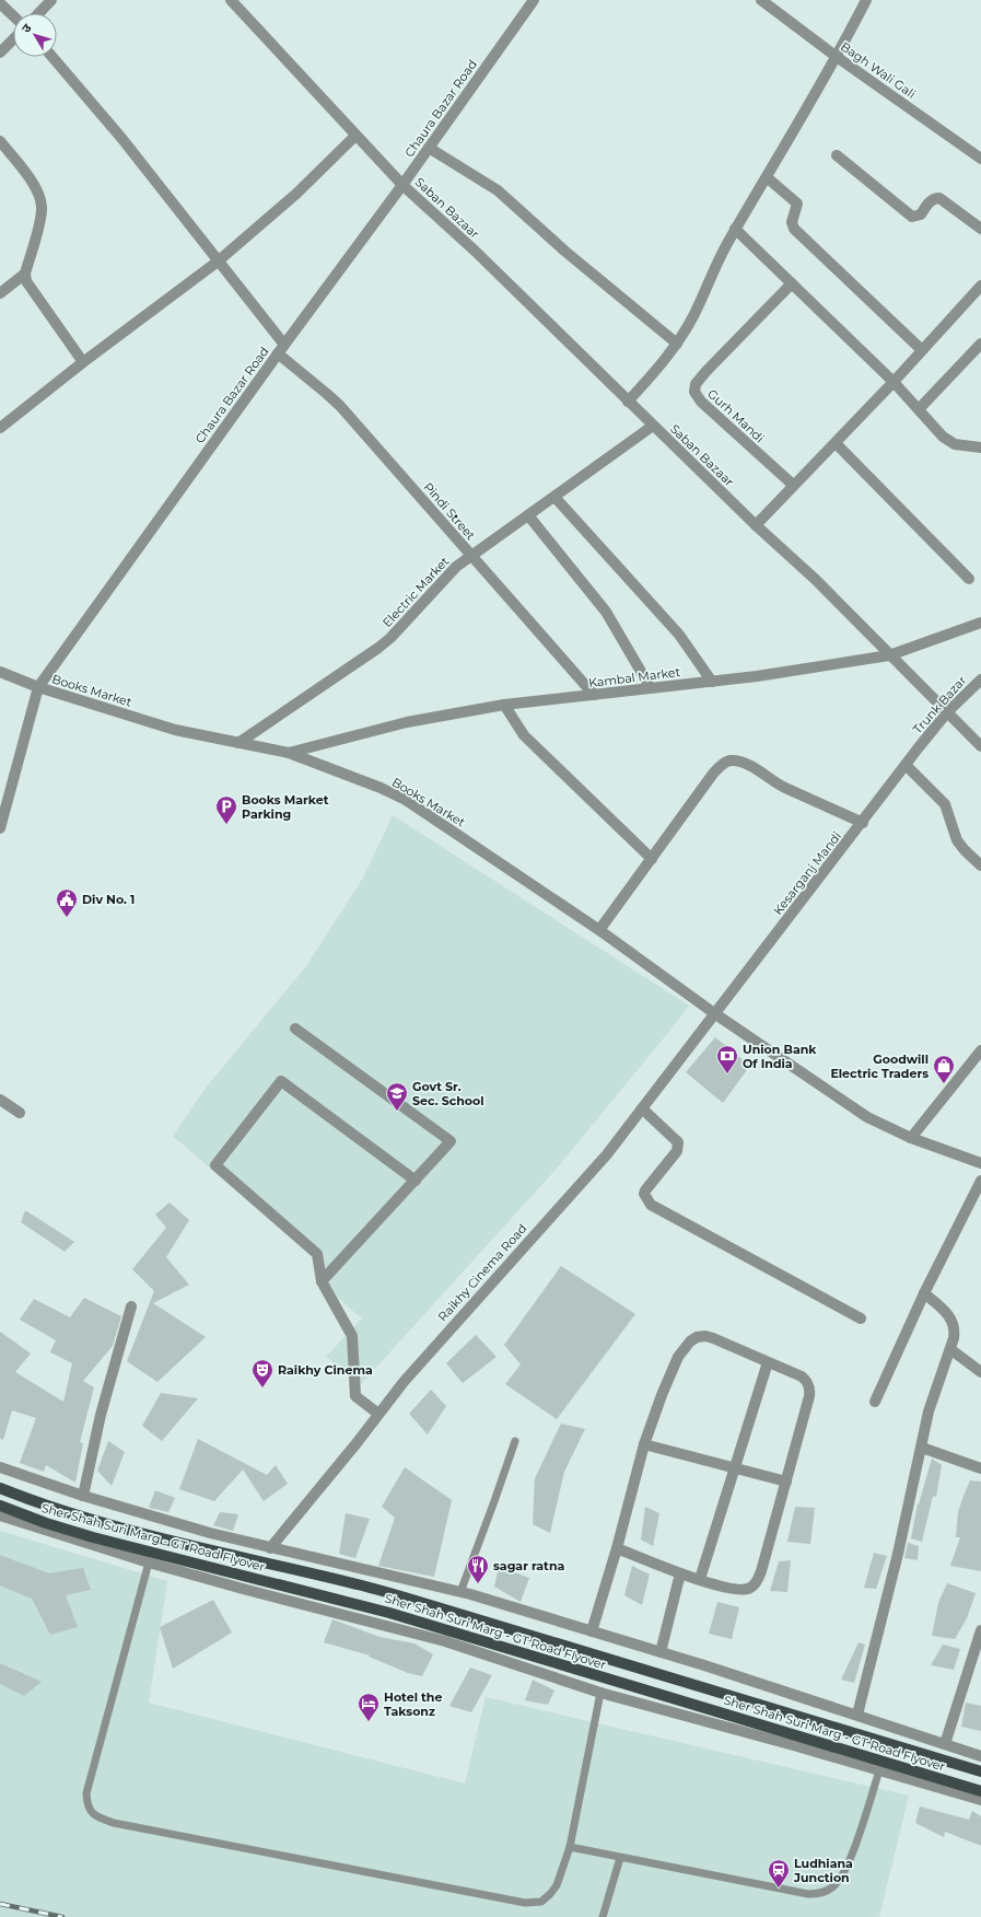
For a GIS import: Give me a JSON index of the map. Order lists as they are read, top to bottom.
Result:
{
  "streets": {
    "main road": ["Sher Shah Suri Marg - GT Road Flyover"],
    "street": [
      "Bagh Wali Gali",
      "Chaura Bazar Road",
      "Saban Bazaar",
      "Gurh Mandi",
      "Pindi Street",
      "Electric Market",
      "Kambal Market",
      "Books Market",
      "Trunk Bazar",
      "Kesarganj Mandi",
      "Raikhy Cinema Road"
    ]
  },
  "crossings": [
    ["Chaura Bazar Road", "Saban Bazaar"],
    ["Chaura Bazar Road", "Pindi Street"],
    ["Chaura Bazar Road", "Books Market"],
    ["Saban Bazaar", "Electric Market"],
    ["Saban Bazaar", "Kambal Market"],
    ["Saban Bazaar", "Trunk Bazar"],
    ["Pindi Street", "Electric Market"],
    ["Pindi Street", "Kambal Market"],
    ["Electric Market", "Books Market"],
    ["Kambal Market", "Books Market"],
    ["Books Market", "Kesarganj Mandi"],
    ["Books Market", "Raikhy Cinema Road"],
    ["Trunk Bazar", "Kesarganj Mandi"],
    ["Kesarganj Mandi", "Raikhy Cinema Road"]
  ],
  "places": {
    "parking": ["Books Market Parking"],
    "public building": ["Div No. 1"],
    "bank": ["Union Bank Of India"],
    "shop": ["Goodwill Electric Traders"],
    "school or university": ["Govt Sr. Sec. School"],
    "theatre": ["Raikhy Cinema"],
    "restaurant": ["sagar ratna"],
    "hotel": ["Hotel the Taksonz"],
    "station": ["Ludhiana Junction"]
  },
  "north": "top left"
}
